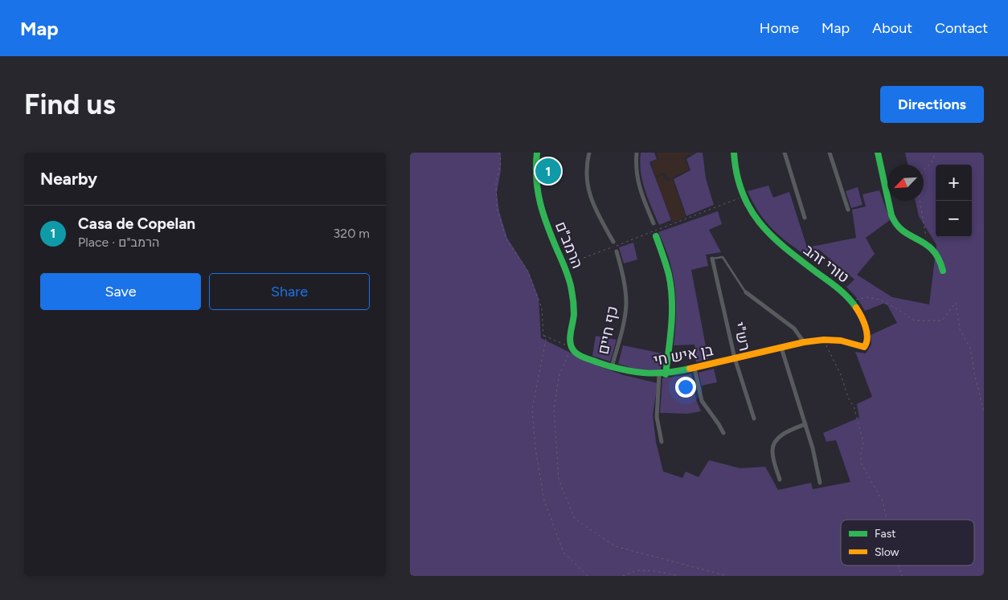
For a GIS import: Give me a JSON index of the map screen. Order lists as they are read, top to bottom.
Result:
{
  "streets": {
    "street": [
      "הרמב\"ם",
      "טורי זהב",
      "כף חיים",
      "רש\"י",
      "בן איש חי"
    ]
  },
  "crossings": [
    ["הרמב\"ם", "בן איש חי"],
    ["טורי זהב", "בן איש חי"],
    ["כף חיים", "בן איש חי"],
    ["רש\"י", "בן איש חי"]
  ],
  "legend": ["Fast", "Slow"],
  "north": "bottom left",
  "page": {
    "header": "Map",
    "nav": [
      "Home",
      "Map",
      "About",
      "Contact"
    ],
    "buttons": [
      "Directions",
      ["Save", "Share"]
    ],
    "title": "Find us",
    "heading": "Nearby",
    "pins": "1",
    "map_buttons": ["+", "−"],
    "list": [
      {
        "mark": "1",
        "name": "Casa de Copelan",
        "note": "Place · הרמב\"ם",
        "value": "320 m"
      }
    ]
  }
}
